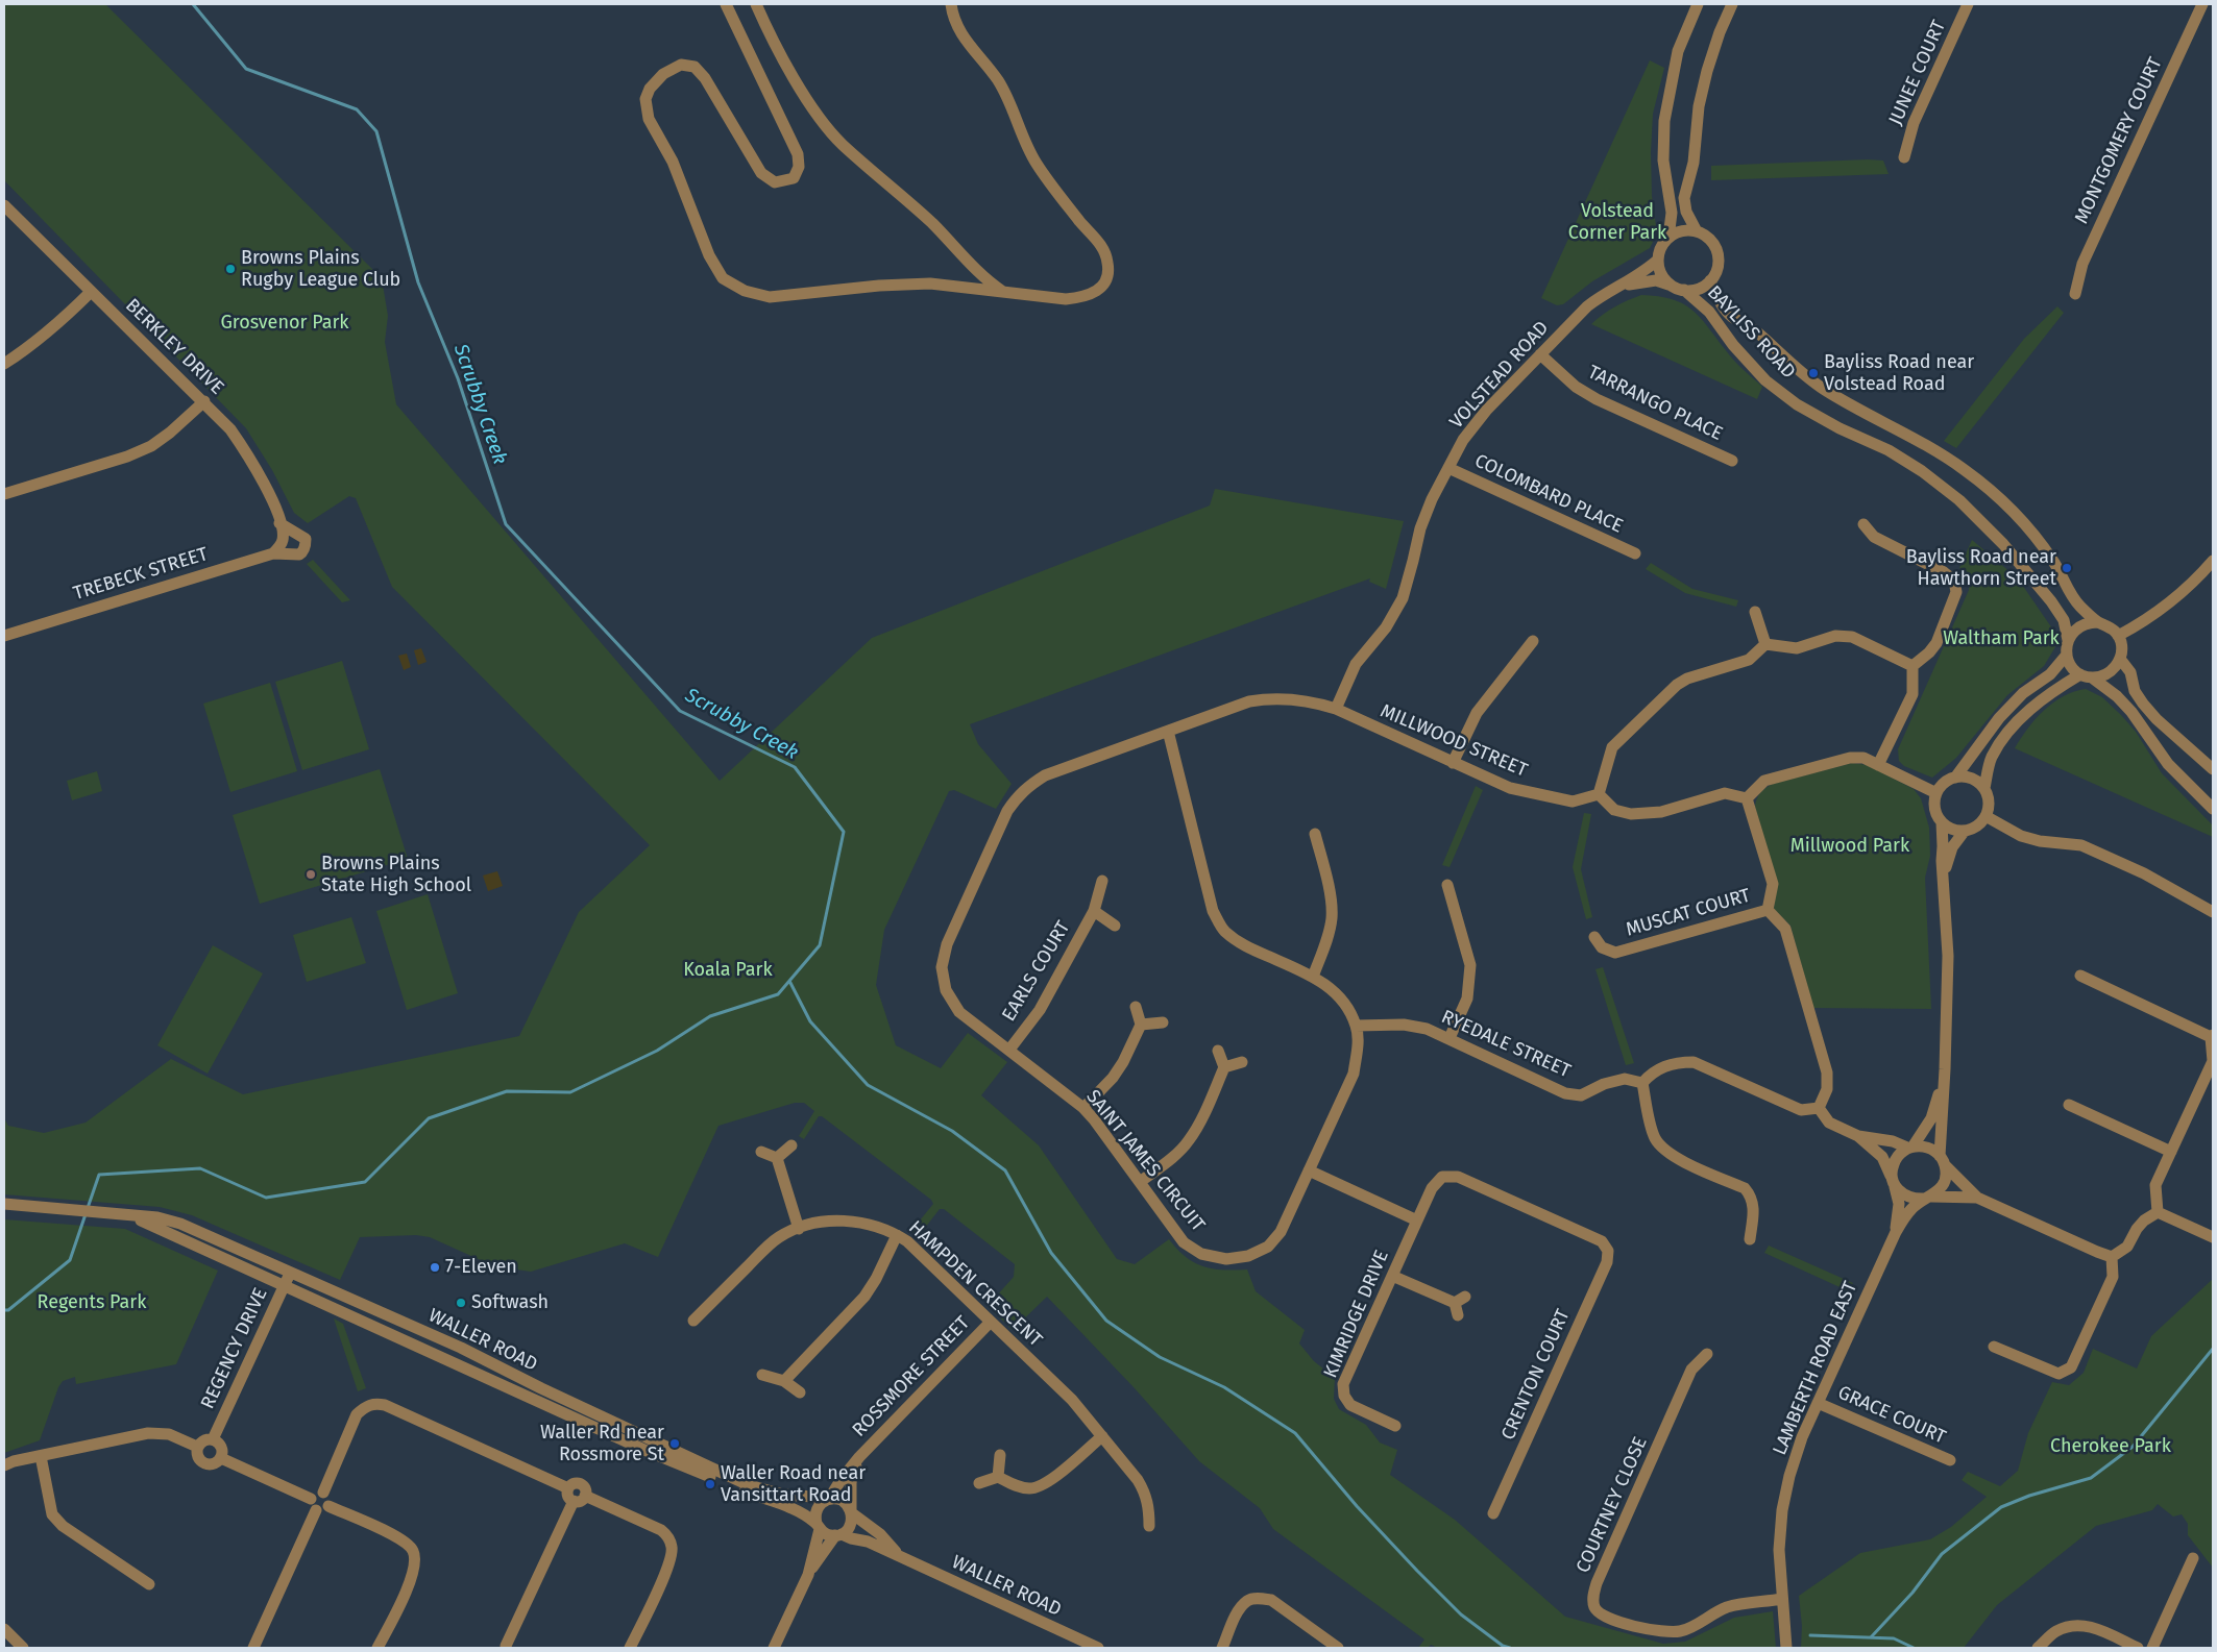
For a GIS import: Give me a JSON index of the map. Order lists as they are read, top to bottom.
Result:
{
  "streets": {
    "street": [
      "JUNEE COURT",
      "MONTGOMERY COURT",
      "BAYLISS ROAD",
      "BERKLEY DRIVE",
      "VOLSTEAD ROAD",
      "TARRANGO PLACE",
      "COLOMBARD PLACE",
      "TREBECK STREET",
      "MILLWOOD STREET",
      "MUSCAT COURT",
      "EARLS COURT",
      "RYEDALE STREET",
      "SAINT JAMES CIRCUIT",
      "HAMPDEN CRESCENT",
      "KIMRIDGE DRIVE",
      "WALLER ROAD",
      "REGENCY DRIVE",
      "LAMBERTH ROAD EAST",
      "CRENTON COURT",
      "ROSSMORE STREET",
      "GRACE COURT",
      "COURTNEY CLOSE"
    ]
  },
  "crossings": [
    ["BAYLISS ROAD", "VOLSTEAD ROAD"],
    ["BERKLEY DRIVE", "TREBECK STREET"],
    ["VOLSTEAD ROAD", "TARRANGO PLACE"],
    ["VOLSTEAD ROAD", "COLOMBARD PLACE"],
    ["VOLSTEAD ROAD", "MILLWOOD STREET"],
    ["VOLSTEAD ROAD", "SAINT JAMES CIRCUIT"],
    ["MILLWOOD STREET", "SAINT JAMES CIRCUIT"],
    ["EARLS COURT", "SAINT JAMES CIRCUIT"],
    ["RYEDALE STREET", "SAINT JAMES CIRCUIT"],
    ["HAMPDEN CRESCENT", "ROSSMORE STREET"],
    ["KIMRIDGE DRIVE", "CRENTON COURT"],
    ["WALLER ROAD", "REGENCY DRIVE"],
    ["WALLER ROAD", "ROSSMORE STREET"],
    ["LAMBERTH ROAD EAST", "GRACE COURT"],
    ["LAMBERTH ROAD EAST", "COURTNEY CLOSE"]
  ],
  "water": ["Scrubby Creek"],
  "parks": [
    "Volstead Corner Park",
    "Grosvenor Park",
    "Waltham Park",
    "Millwood Park",
    "Koala Park",
    "Regents Park",
    "Cherokee Park"
  ],
  "places": [
    "Browns Plains Rugby League Club",
    "Bayliss Road near Volstead Road",
    "Bayliss Road near Hawthorn Street",
    "Browns Plains State High School",
    "7-Eleven",
    "Softwash",
    "Waller Rd near Rossmore St",
    "Waller Road near Vansittart Road"
  ]
}
